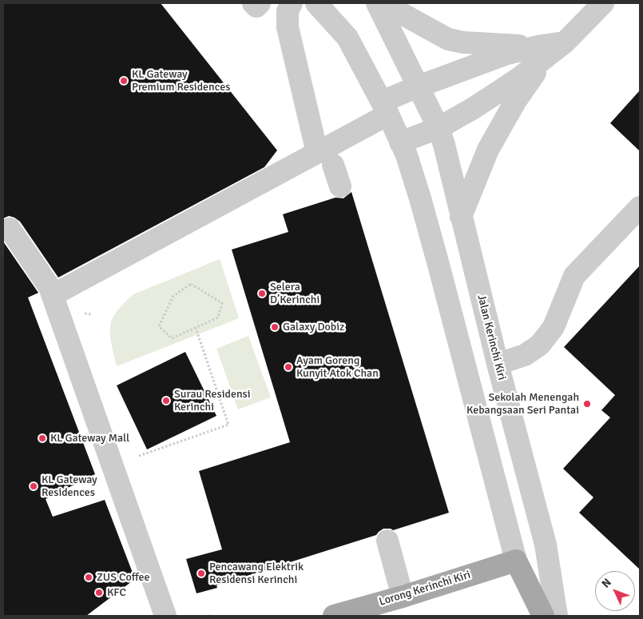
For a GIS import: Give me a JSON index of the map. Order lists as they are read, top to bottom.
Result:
{
  "streets": {
    "main road": ["Lorong Kerinchi Kiri"],
    "street": ["Jalan Kerinchi Kiri"]
  },
  "places": [
    "KL Gateway Premium Residences",
    "Selera D’Kerinchi",
    "Galaxy Dobiz",
    "Ayam Goreng Kunyit Atok Chan",
    "Surau Residensi Kerinchi",
    "Sekolah Menengah Kebangsaan Seri Pantai",
    "KL Gateway Mall",
    "KL Gateway Residences",
    "Pencawang Elektrik Residensi Kerinchi",
    "ZUS Coffee",
    "KFC"
  ],
  "north": "top left"
}
